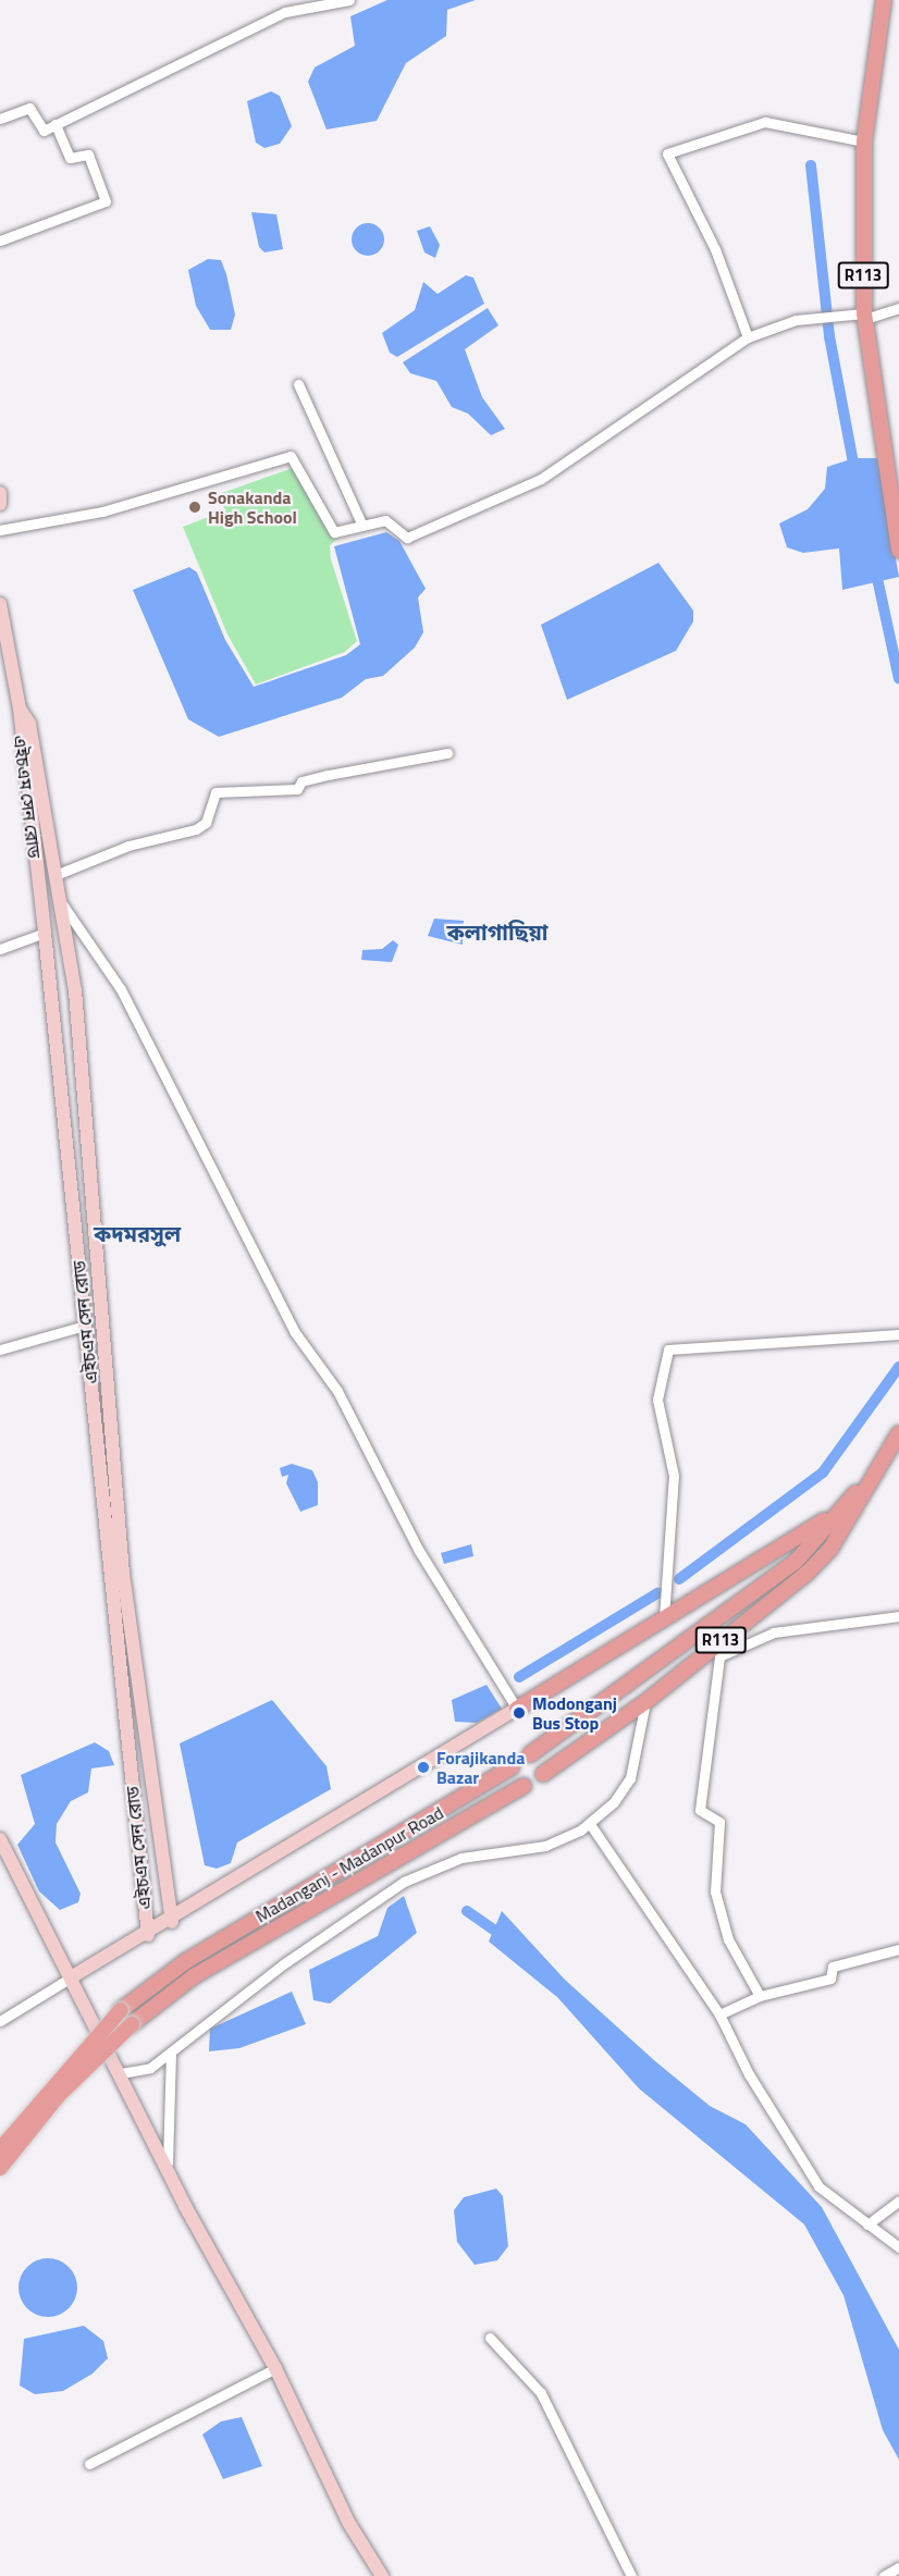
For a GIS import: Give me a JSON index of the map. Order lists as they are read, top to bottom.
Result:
{
  "streets": {
    "main road": ["R113", "এইচএম সেন রোড", "Madanganj - Madanpur Road"]
  },
  "districts": ["কলাগাছিয়া", "কদমরসুল"],
  "places": ["Sonakanda High School", "Modonganj Bus Stop", "Forajikanda Bazar"]
}
